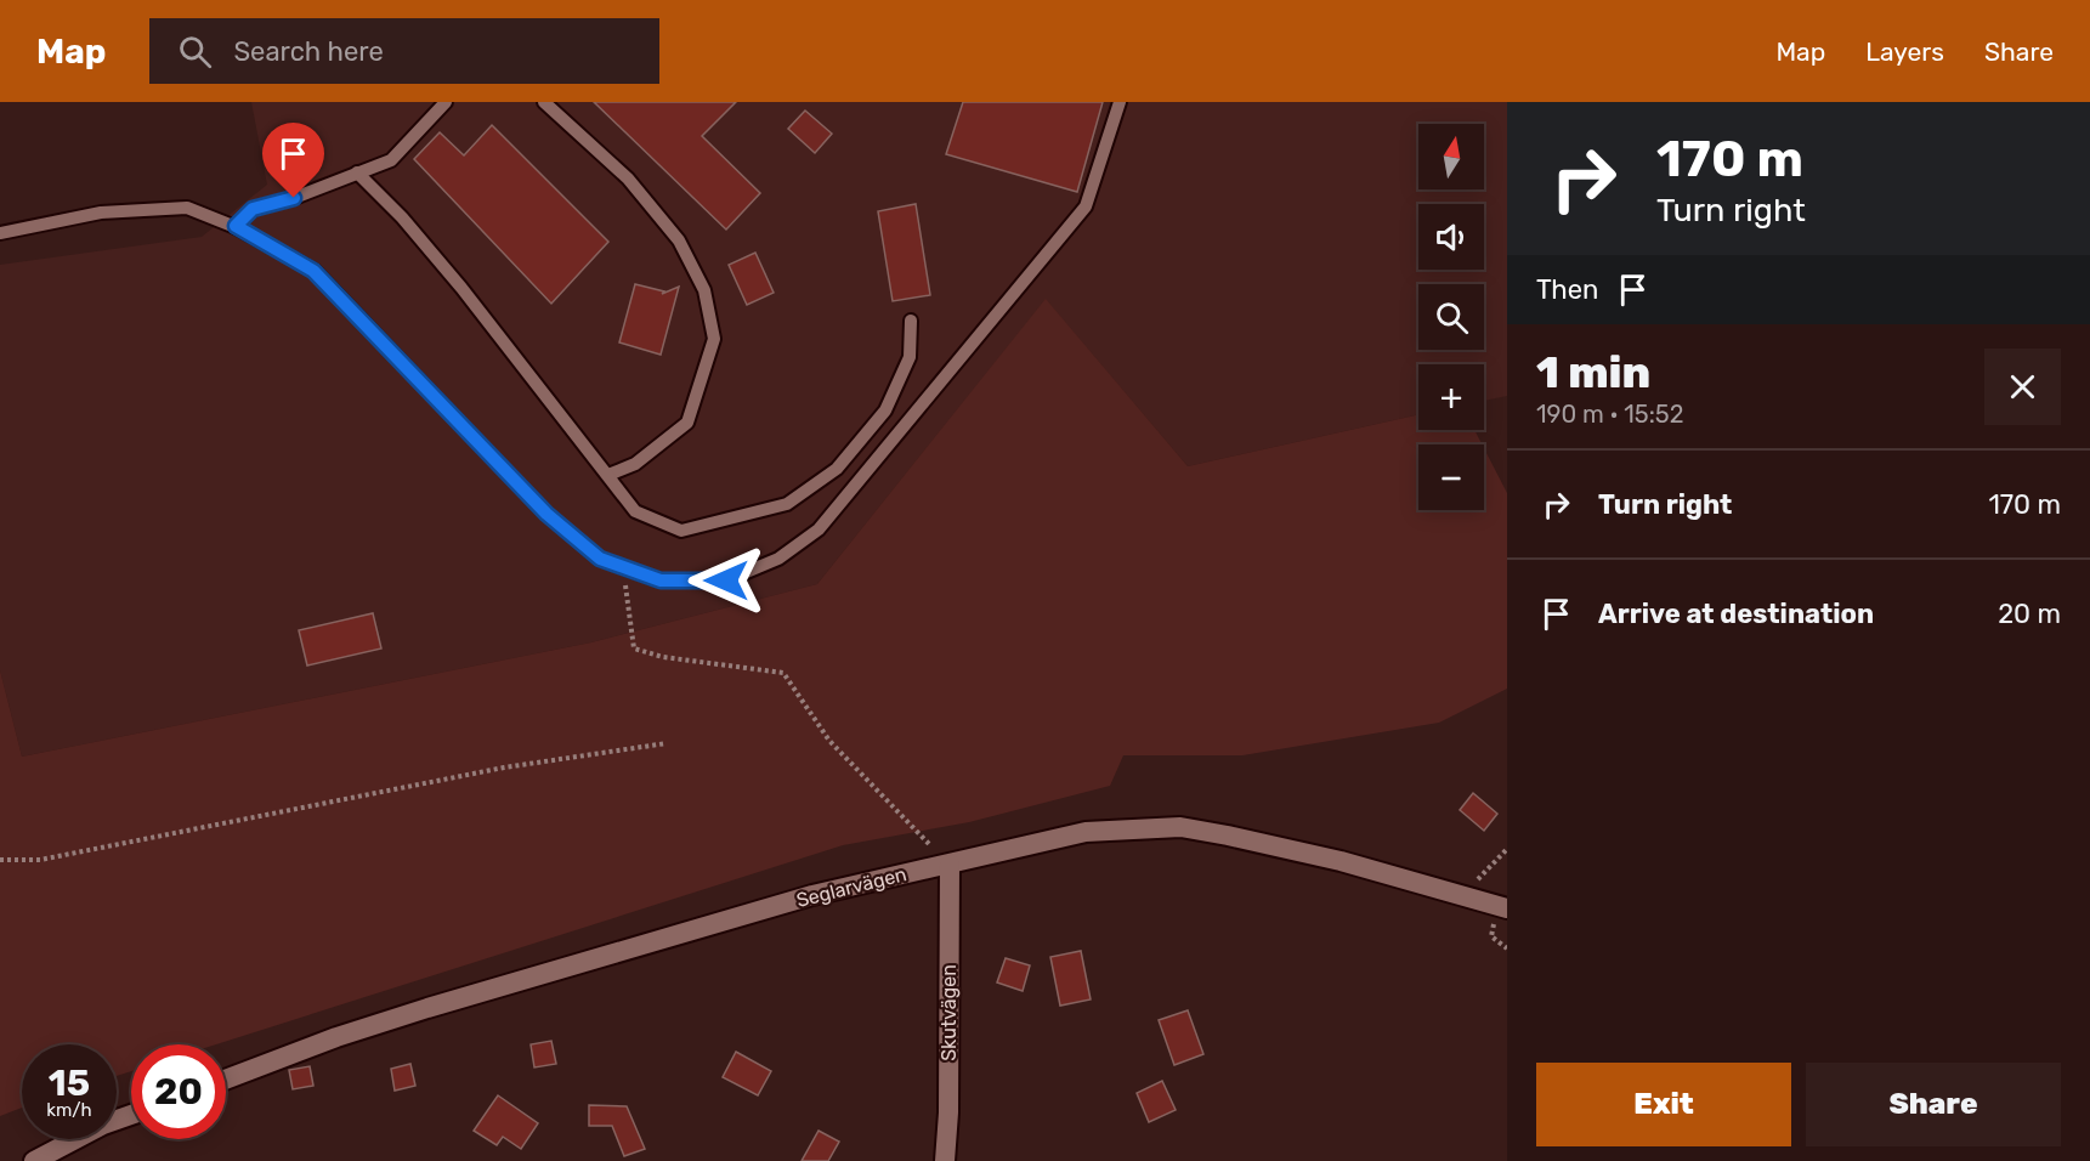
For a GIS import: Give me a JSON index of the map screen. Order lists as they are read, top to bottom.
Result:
{
  "streets": {
    "street": ["Seglarvägen", "Skutvägen"]
  },
  "crossings": [
    ["Seglarvägen", "Skutvägen"]
  ],
  "north": "top",
  "page": {
    "header": "Map",
    "search": "Search here",
    "nav": ["Map", "Layers", "Share"],
    "turn": ["170 m", "Turn right"],
    "map_buttons": ["+", "−"],
    "then": "Then",
    "heading": ["1 min", "190 m · 15:52"],
    "list": [
      {
        "name": "Turn right",
        "value": "170 m"
      },
      {
        "name": "Arrive at destination",
        "value": "20 m"
      }
    ],
    "speed": "15 km/h",
    "limit": "20",
    "buttons": ["Exit", "Share"]
  }
}
